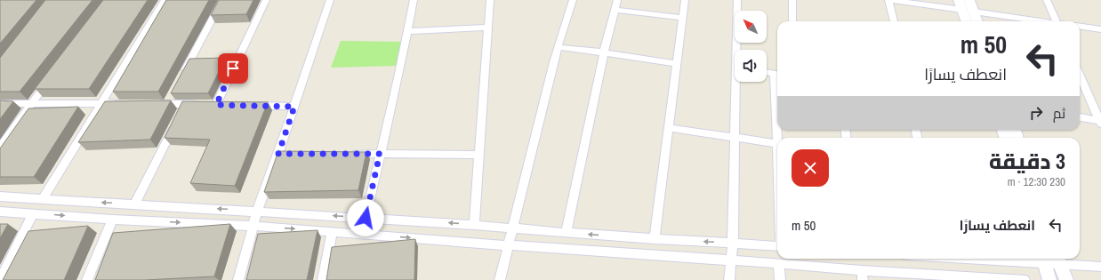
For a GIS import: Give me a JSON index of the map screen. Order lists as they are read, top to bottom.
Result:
{
  "north": "top left",
  "page": {
    "turn": ["50 m", "انعطف يسارًا"],
    "then": "ثم",
    "heading": ["3 دقيقة", "230 m · 12:30"],
    "list": [
      {
        "name": "انعطف يسارًا",
        "value": "50 m"
      }
    ]
  }
}
